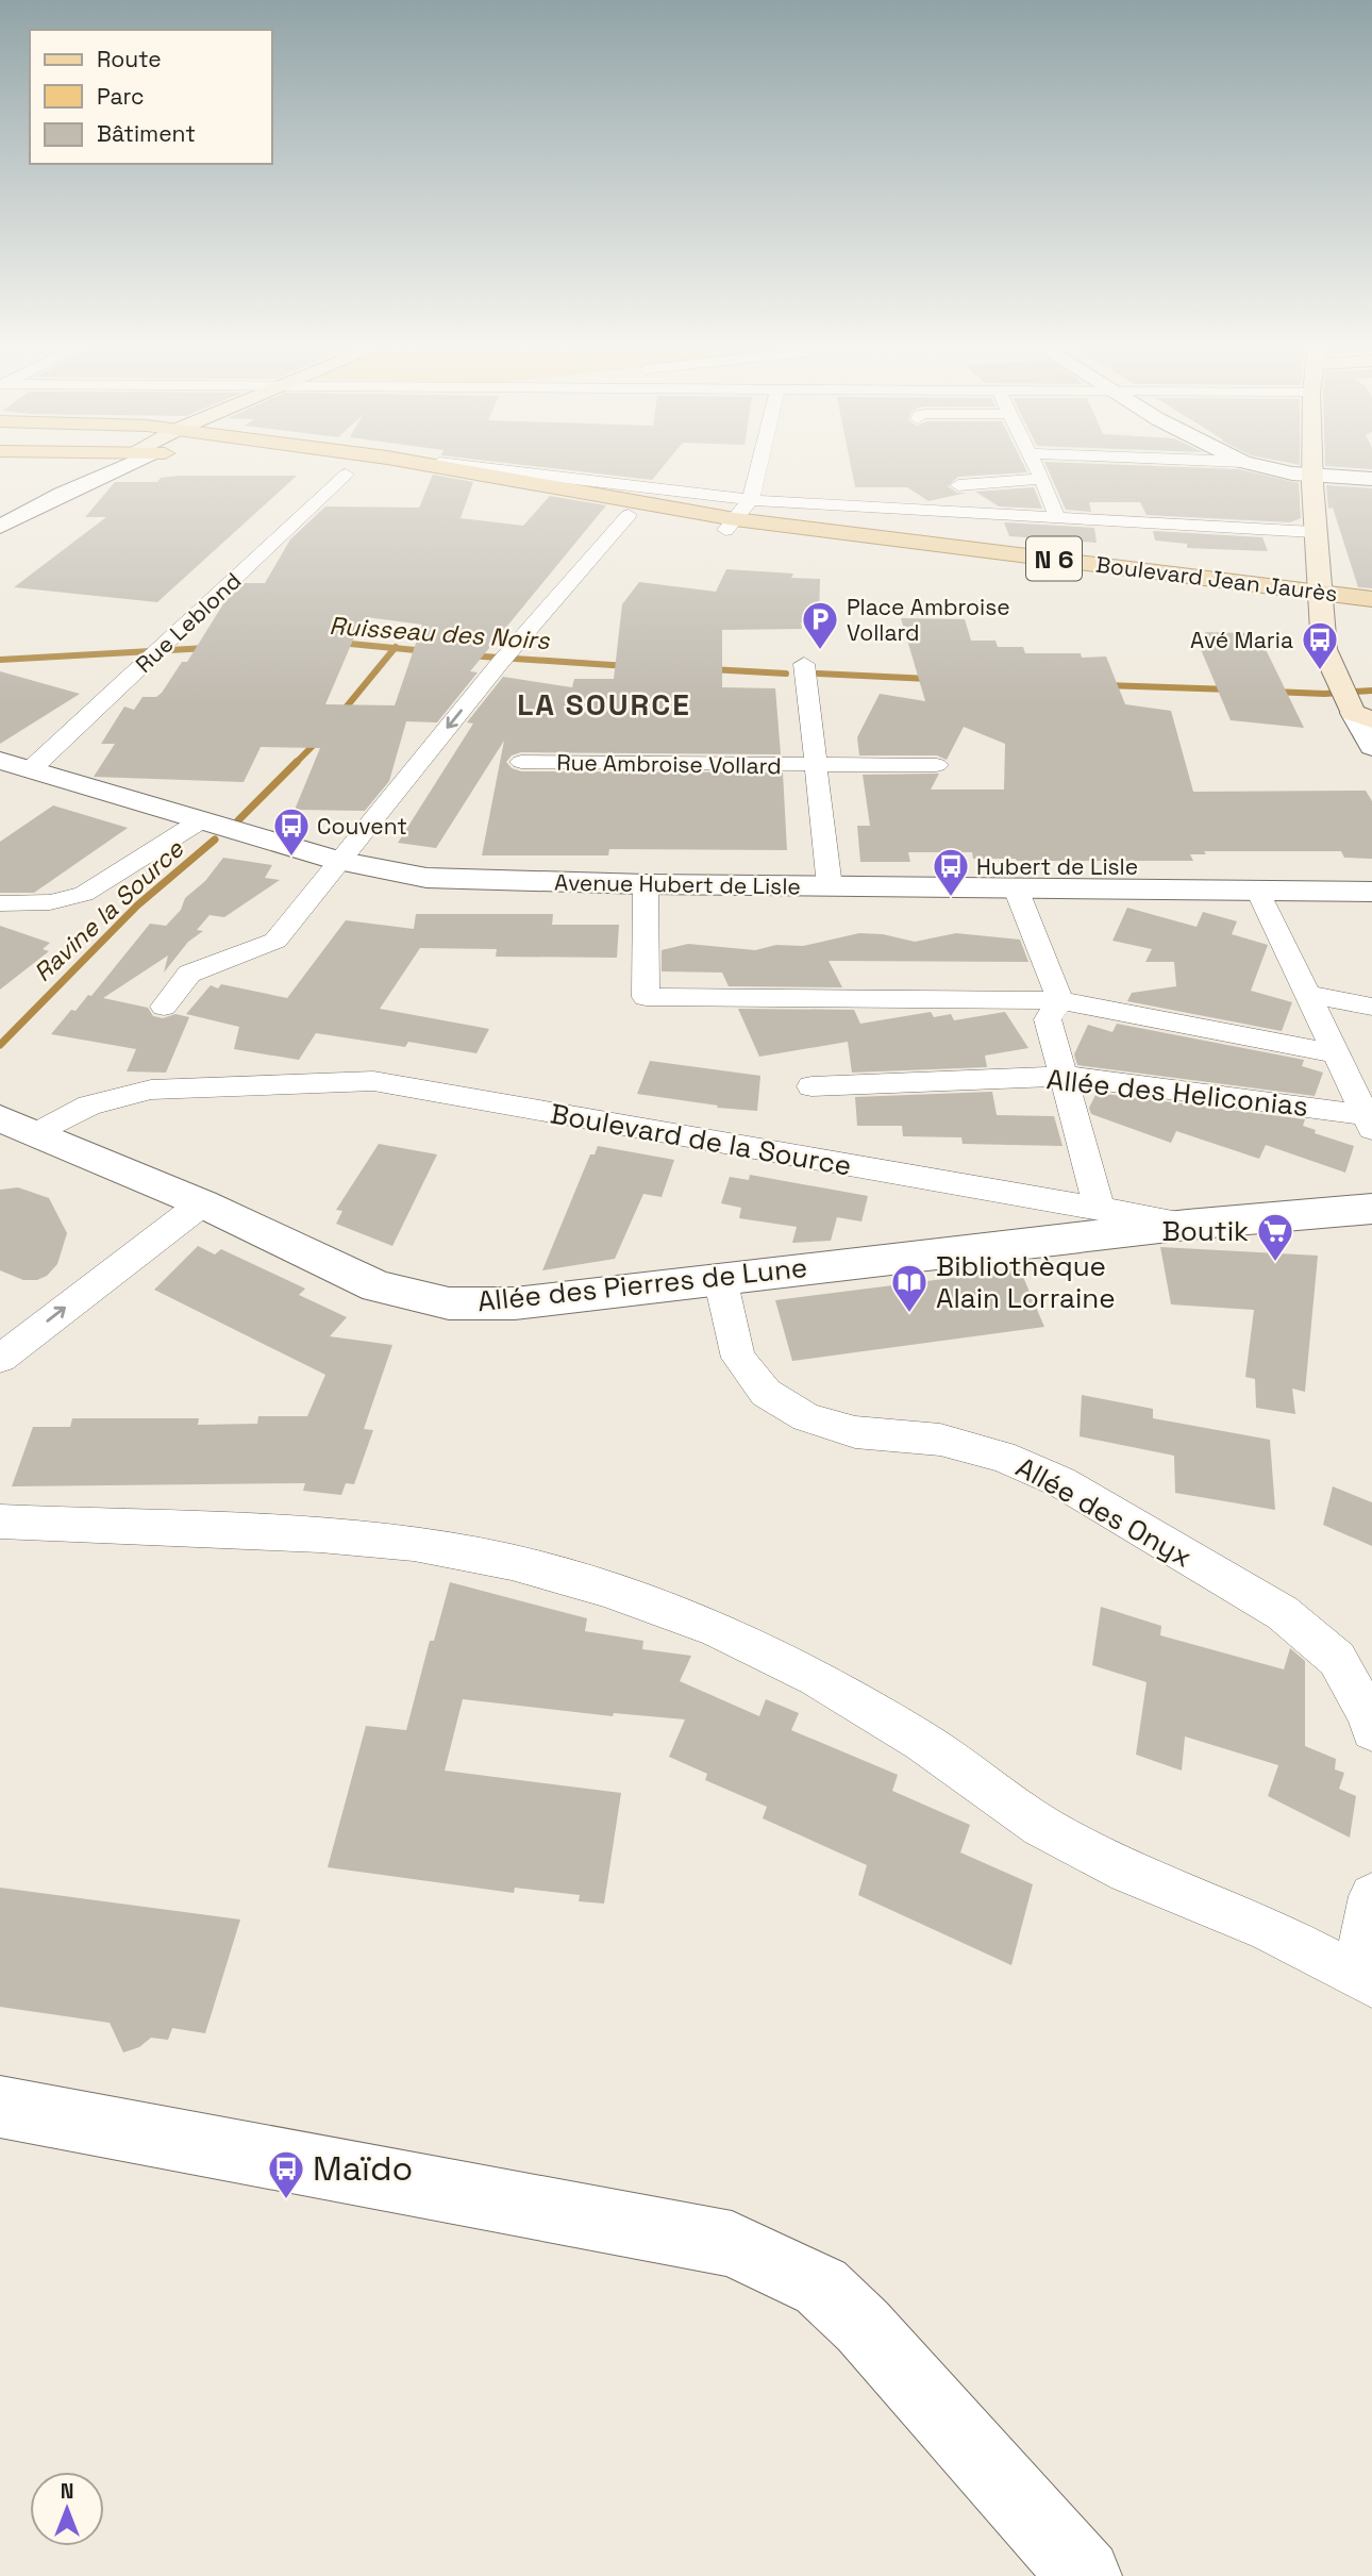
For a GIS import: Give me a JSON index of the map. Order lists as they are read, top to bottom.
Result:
{
  "streets": {
    "main road": ["N 6", "Boulevard Jean Jaurès"],
    "street": [
      "Rue Leblond",
      "Rue Ambroise Vollard",
      "Avenue Hubert de Lisle",
      "Allée des Heliconias",
      "Boulevard de la Source",
      "Allée des Pierres de Lune",
      "Allée des Onyx"
    ]
  },
  "crossings": [
    ["Rue Leblond", "Avenue Hubert de Lisle"],
    ["Rue Ambroise Vollard", "Avenue Hubert de Lisle"],
    ["Avenue Hubert de Lisle", "Allée des Heliconias"],
    ["Boulevard de la Source", "Allée des Pierres de Lune"],
    ["Allée des Pierres de Lune", "Allée des Onyx"]
  ],
  "districts": ["LA SOURCE"],
  "water": ["Ruisseau des Noirs", "Ravine la Source"],
  "places": {
    "parking": ["Place Ambroise Vollard"],
    "bus stop": [
      "Avé Maria",
      "Couvent",
      "Hubert de Lisle",
      "Maïdo"
    ],
    "supermarket": ["Boutik"],
    "library": ["Bibliothèque Alain Lorraine"]
  },
  "legend": ["Route", "Parc", "Bâtiment"],
  "north": "top"
}
